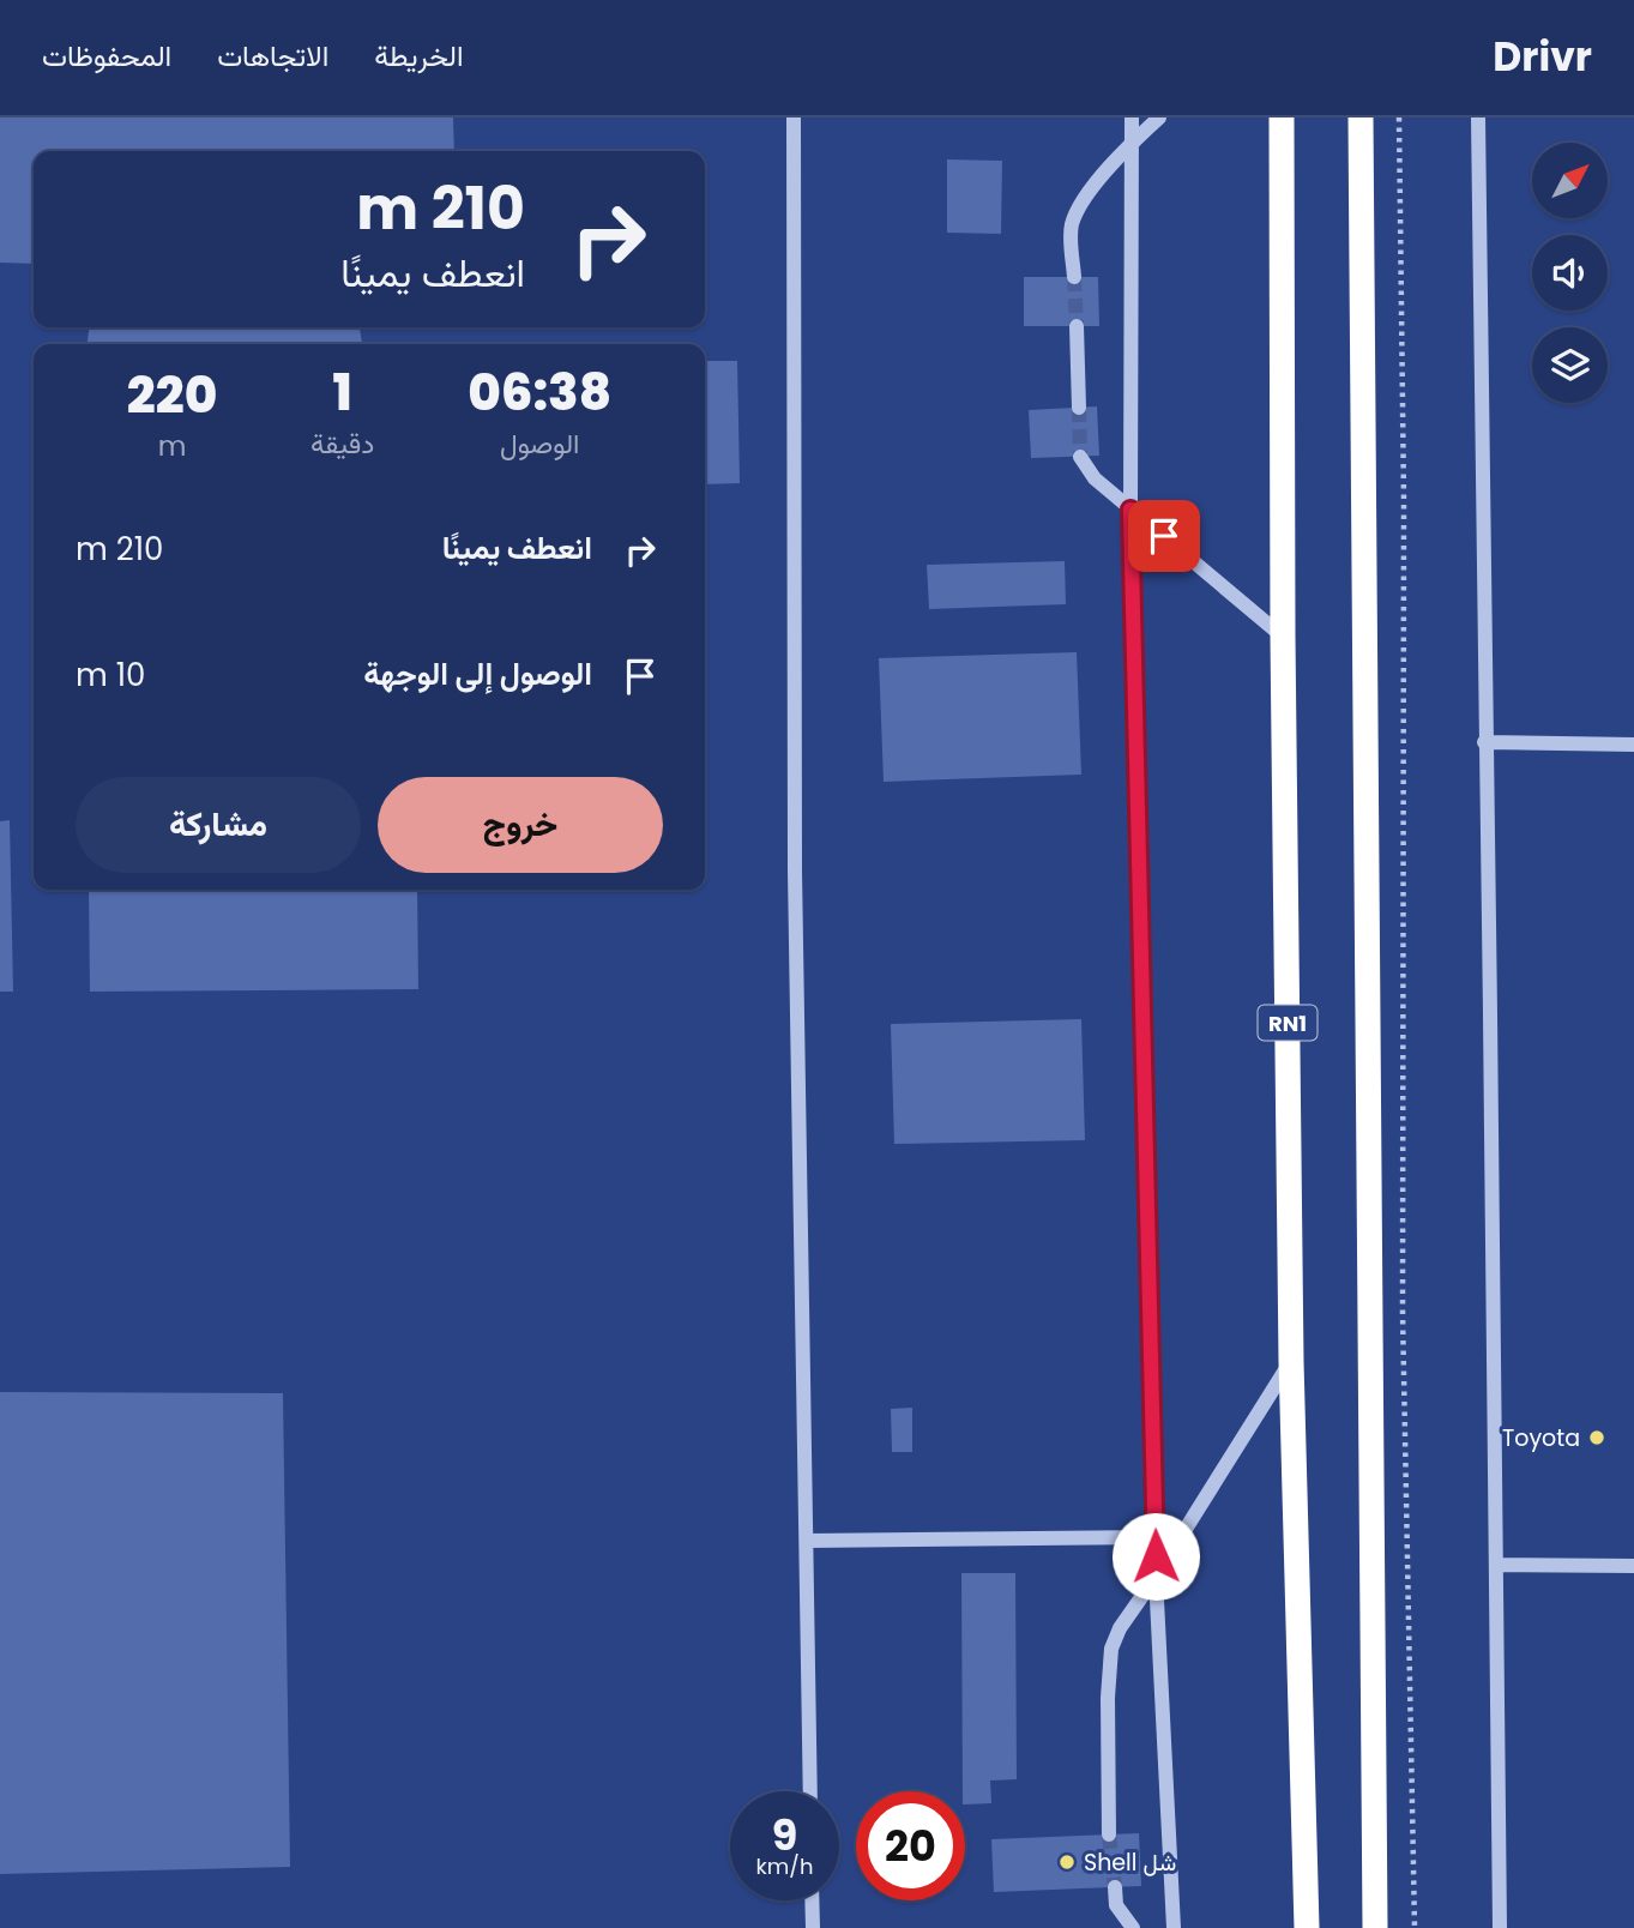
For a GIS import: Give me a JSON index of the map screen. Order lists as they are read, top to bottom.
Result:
{
  "streets": {
    "highway": ["RN1"]
  },
  "places": ["Toyota", "Shell شل"],
  "north": "top right",
  "page": {
    "header": "Drivr",
    "nav": ["الخريطة", "الاتجاهات", "المحفوظات"],
    "turn": ["210 m", "انعطف يمينًا"],
    "eta": [
      "06:38",
      "الوصول",
      "1",
      "دقيقة",
      "220",
      "m"
    ],
    "list": [
      {
        "name": "انعطف يمينًا",
        "value": "210 m"
      },
      {
        "name": "الوصول إلى الوجهة",
        "value": "10 m"
      }
    ],
    "buttons": ["خروج", "مشاركة"],
    "speed": "9 km/h",
    "limit": "20"
  }
}
